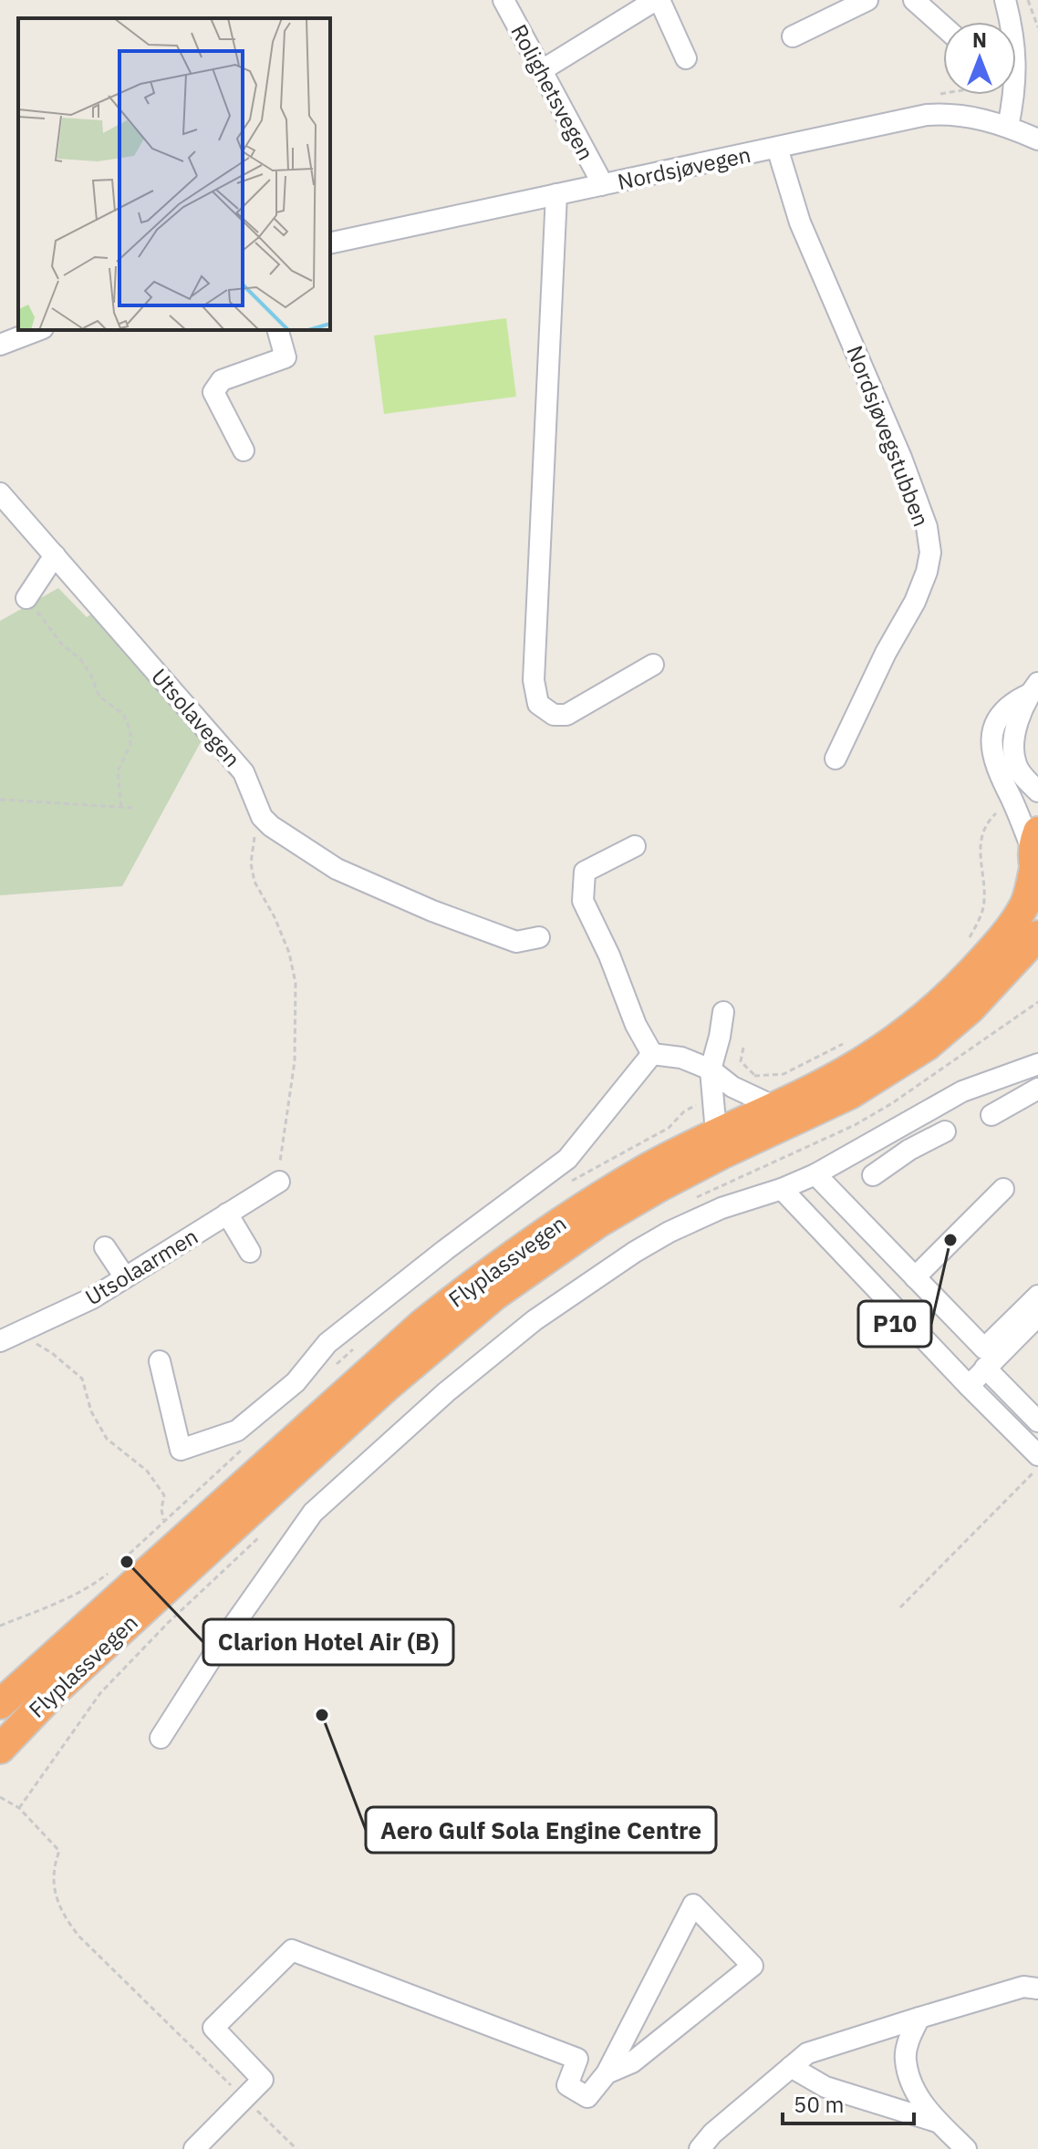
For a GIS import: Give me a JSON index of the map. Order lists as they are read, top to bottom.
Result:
{
  "streets": {
    "highway": ["Flyplassvegen"],
    "street": [
      "Rolighetsvegen",
      "Nordsjøvegen",
      "Nordsjøvegstubben",
      "Utsolavegen",
      "Utsolaarmen"
    ]
  },
  "crossings": [
    ["Rolighetsvegen", "Nordsjøvegen"],
    ["Nordsjøvegen", "Nordsjøvegstubben"]
  ],
  "places": ["P10", "Clarion Hotel Air (B)", "Aero Gulf Sola Engine Centre"],
  "scale_bar": "50 m",
  "north": "top"
}
